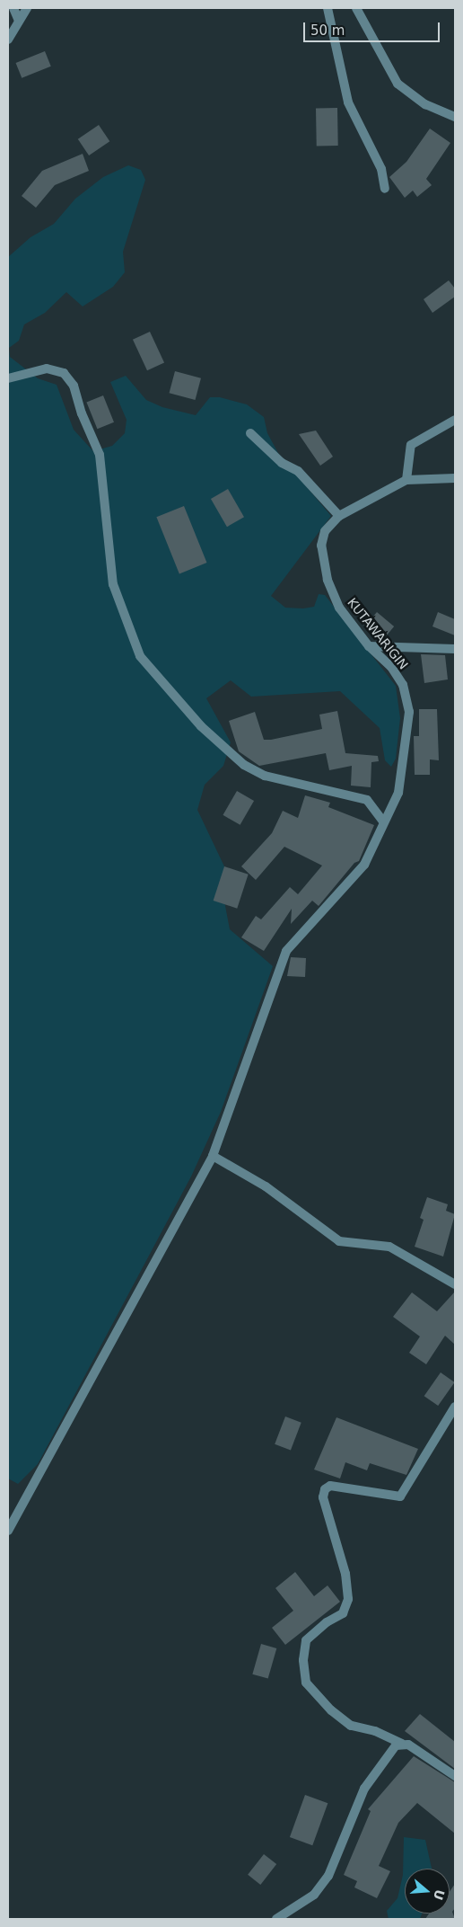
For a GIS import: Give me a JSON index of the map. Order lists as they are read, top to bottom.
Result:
{
  "streets": {
    "street": ["KUTAWARIGIN"]
  },
  "scale_bar": "50 m",
  "north": "right"
}
